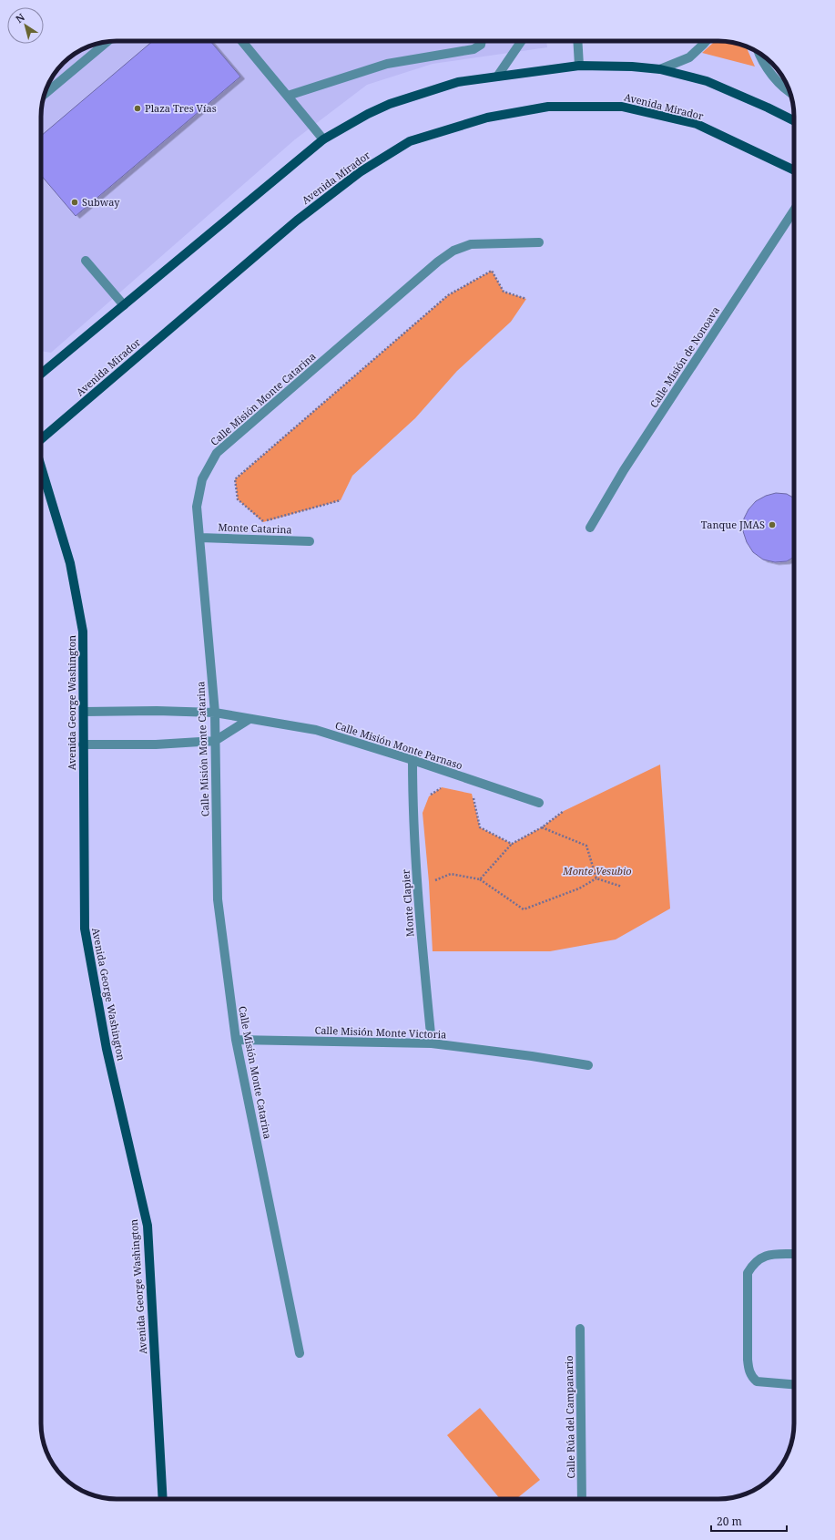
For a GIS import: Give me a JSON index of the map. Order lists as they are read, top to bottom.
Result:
{
  "streets": {
    "main road": ["Avenida Mirador", "Avenida George Washington"],
    "street": [
      "Calle Misión de Nonoava",
      "Calle Misión Monte Catarina",
      "Monte Catarina",
      "Calle Misión Monte Parnaso",
      "Monte Clapier",
      "Calle Misión Monte Victoria",
      "Calle Rúa del Campanario"
    ]
  },
  "crossings": [
    ["Calle Misión Monte Catarina", "Monte Catarina"],
    ["Calle Misión Monte Catarina", "Calle Misión Monte Parnaso"],
    ["Calle Misión Monte Catarina", "Calle Misión Monte Victoria"],
    ["Avenida George Washington", "Calle Misión Monte Parnaso"],
    ["Calle Misión Monte Parnaso", "Monte Clapier"],
    ["Monte Clapier", "Calle Misión Monte Victoria"]
  ],
  "parks": ["Monte Vesubio"],
  "places": ["Plaza Tres Vías", "Subway", "Tanque JMAS"],
  "scale_bar": "20 m",
  "north": "top left"
}
